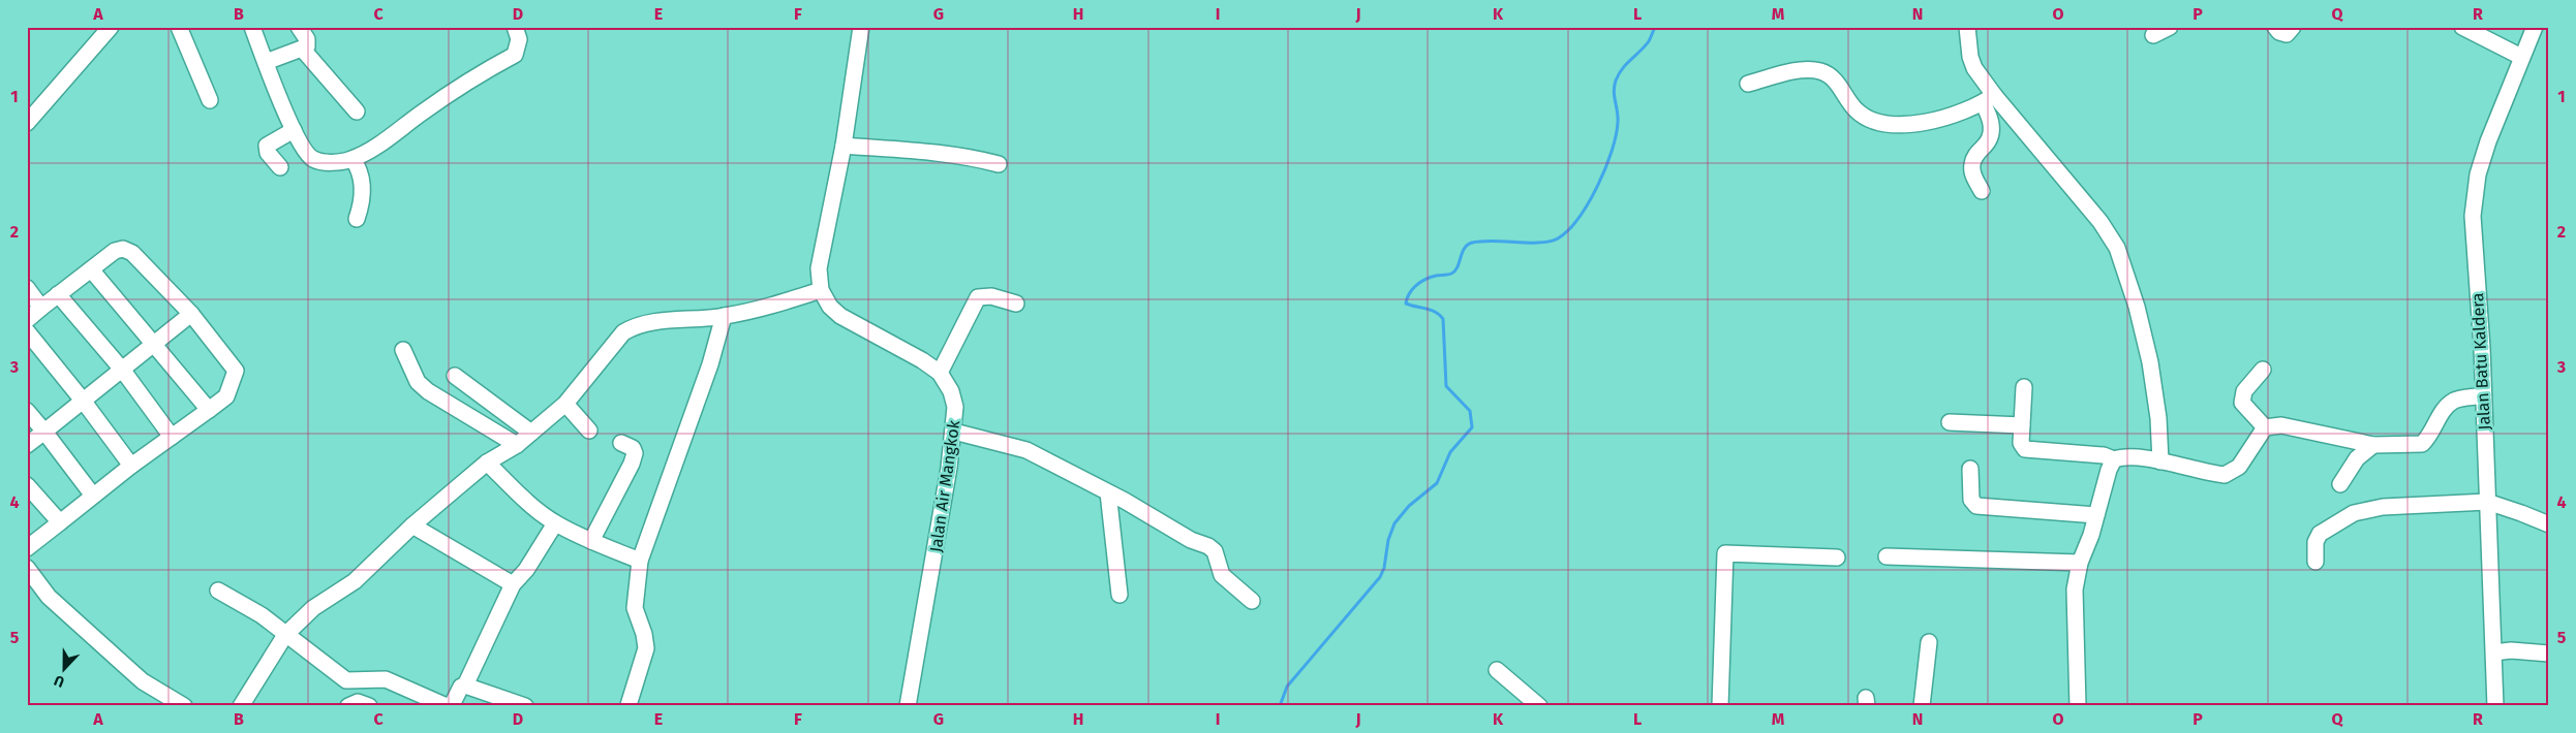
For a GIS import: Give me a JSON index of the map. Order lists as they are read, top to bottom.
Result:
{
  "streets": {
    "street": ["Jalan Batu Kaldera", "Jalan Air Mangkok"]
  },
  "north": "bottom",
  "grid": {
    "columns": [
      "A",
      "B",
      "C",
      "D",
      "E",
      "F",
      "G",
      "H",
      "I",
      "J",
      "K",
      "L",
      "M",
      "N",
      "O",
      "P",
      "Q",
      "R"
    ],
    "rows": [
      "1",
      "2",
      "3",
      "4",
      "5"
    ]
  }
}
